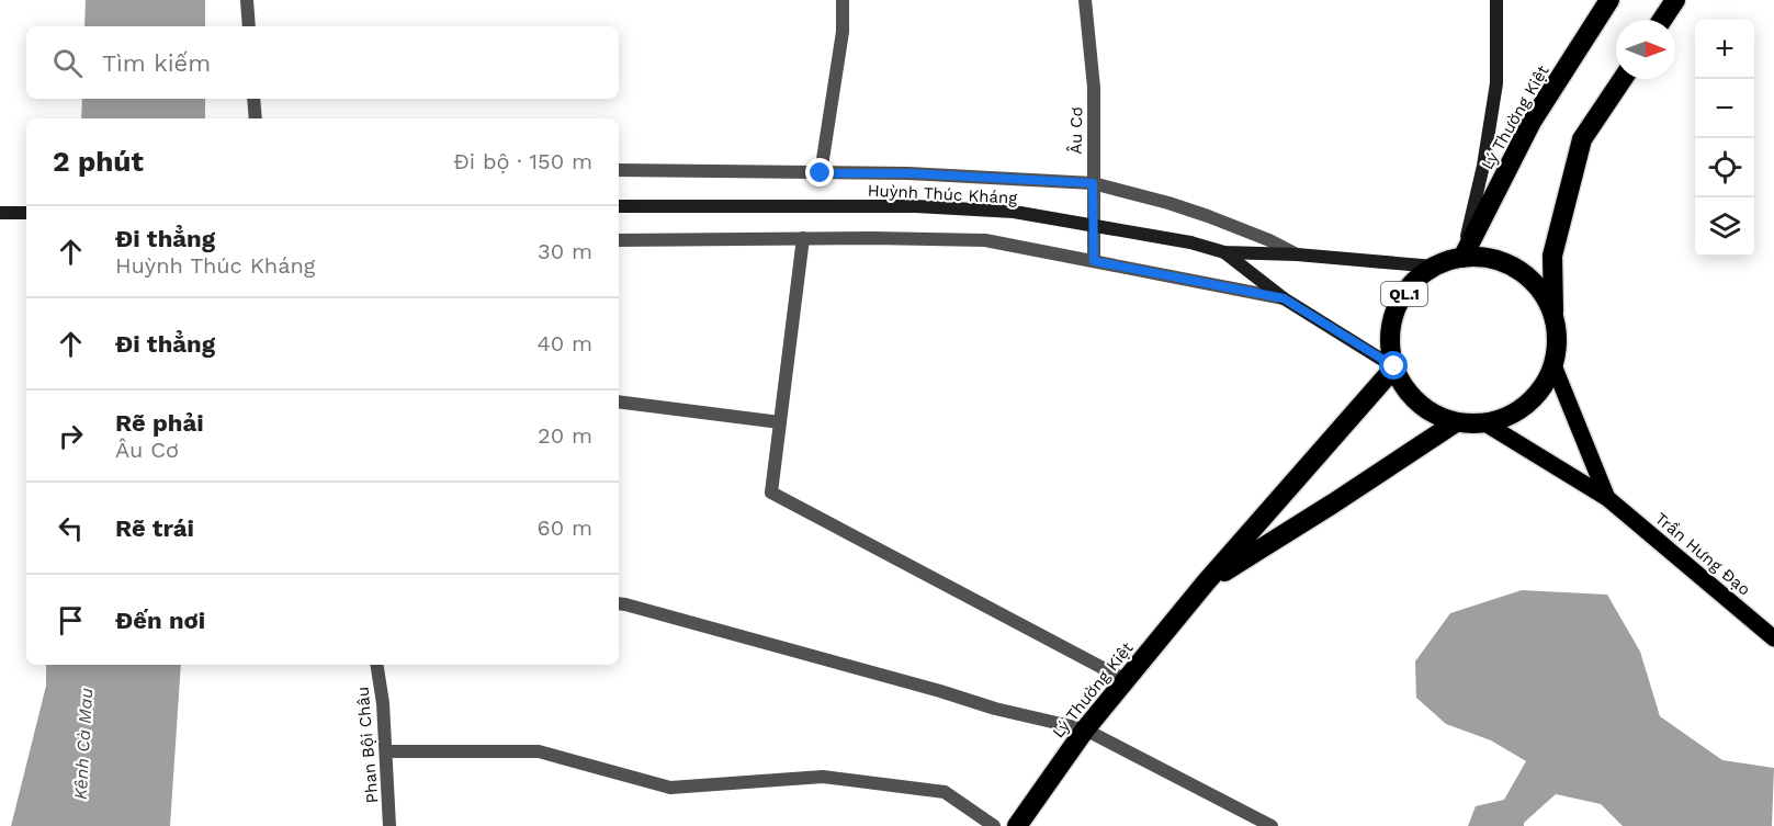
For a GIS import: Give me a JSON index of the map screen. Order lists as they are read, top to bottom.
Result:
{
  "streets": {
    "highway": ["Lý Thường Kiệt", "QL.1"],
    "main road": ["Huỳnh Thúc Kháng", "Trần Hưng Đạo"],
    "street": ["Âu Cơ", "Phan Bội Châu"]
  },
  "crossings": [
    ["Lý Thường Kiệt", "Huỳnh Thúc Kháng"],
    ["Lý Thường Kiệt", "QL.1"],
    ["Lý Thường Kiệt", "Trần Hưng Đạo"],
    ["Huỳnh Thúc Kháng", "QL.1"],
    ["Huỳnh Thúc Kháng", "Trần Hưng Đạo"],
    ["QL.1", "Trần Hưng Đạo"]
  ],
  "water": ["Kênh Cà Mau"],
  "north": "right",
  "page": {
    "map_buttons": ["+", "−"],
    "search": "Tìm kiếm",
    "heading": ["2 phút", "Đi bộ · 150 m"],
    "list": [
      ["Đi thẳng", "Huỳnh Thúc Kháng", "30 m"],
      ["Đi thẳng", "40 m"],
      ["Rẽ phải", "Âu Cơ", "20 m"],
      ["Rẽ trái", "60 m"],
      "Đến nơi"
    ]
  }
}
